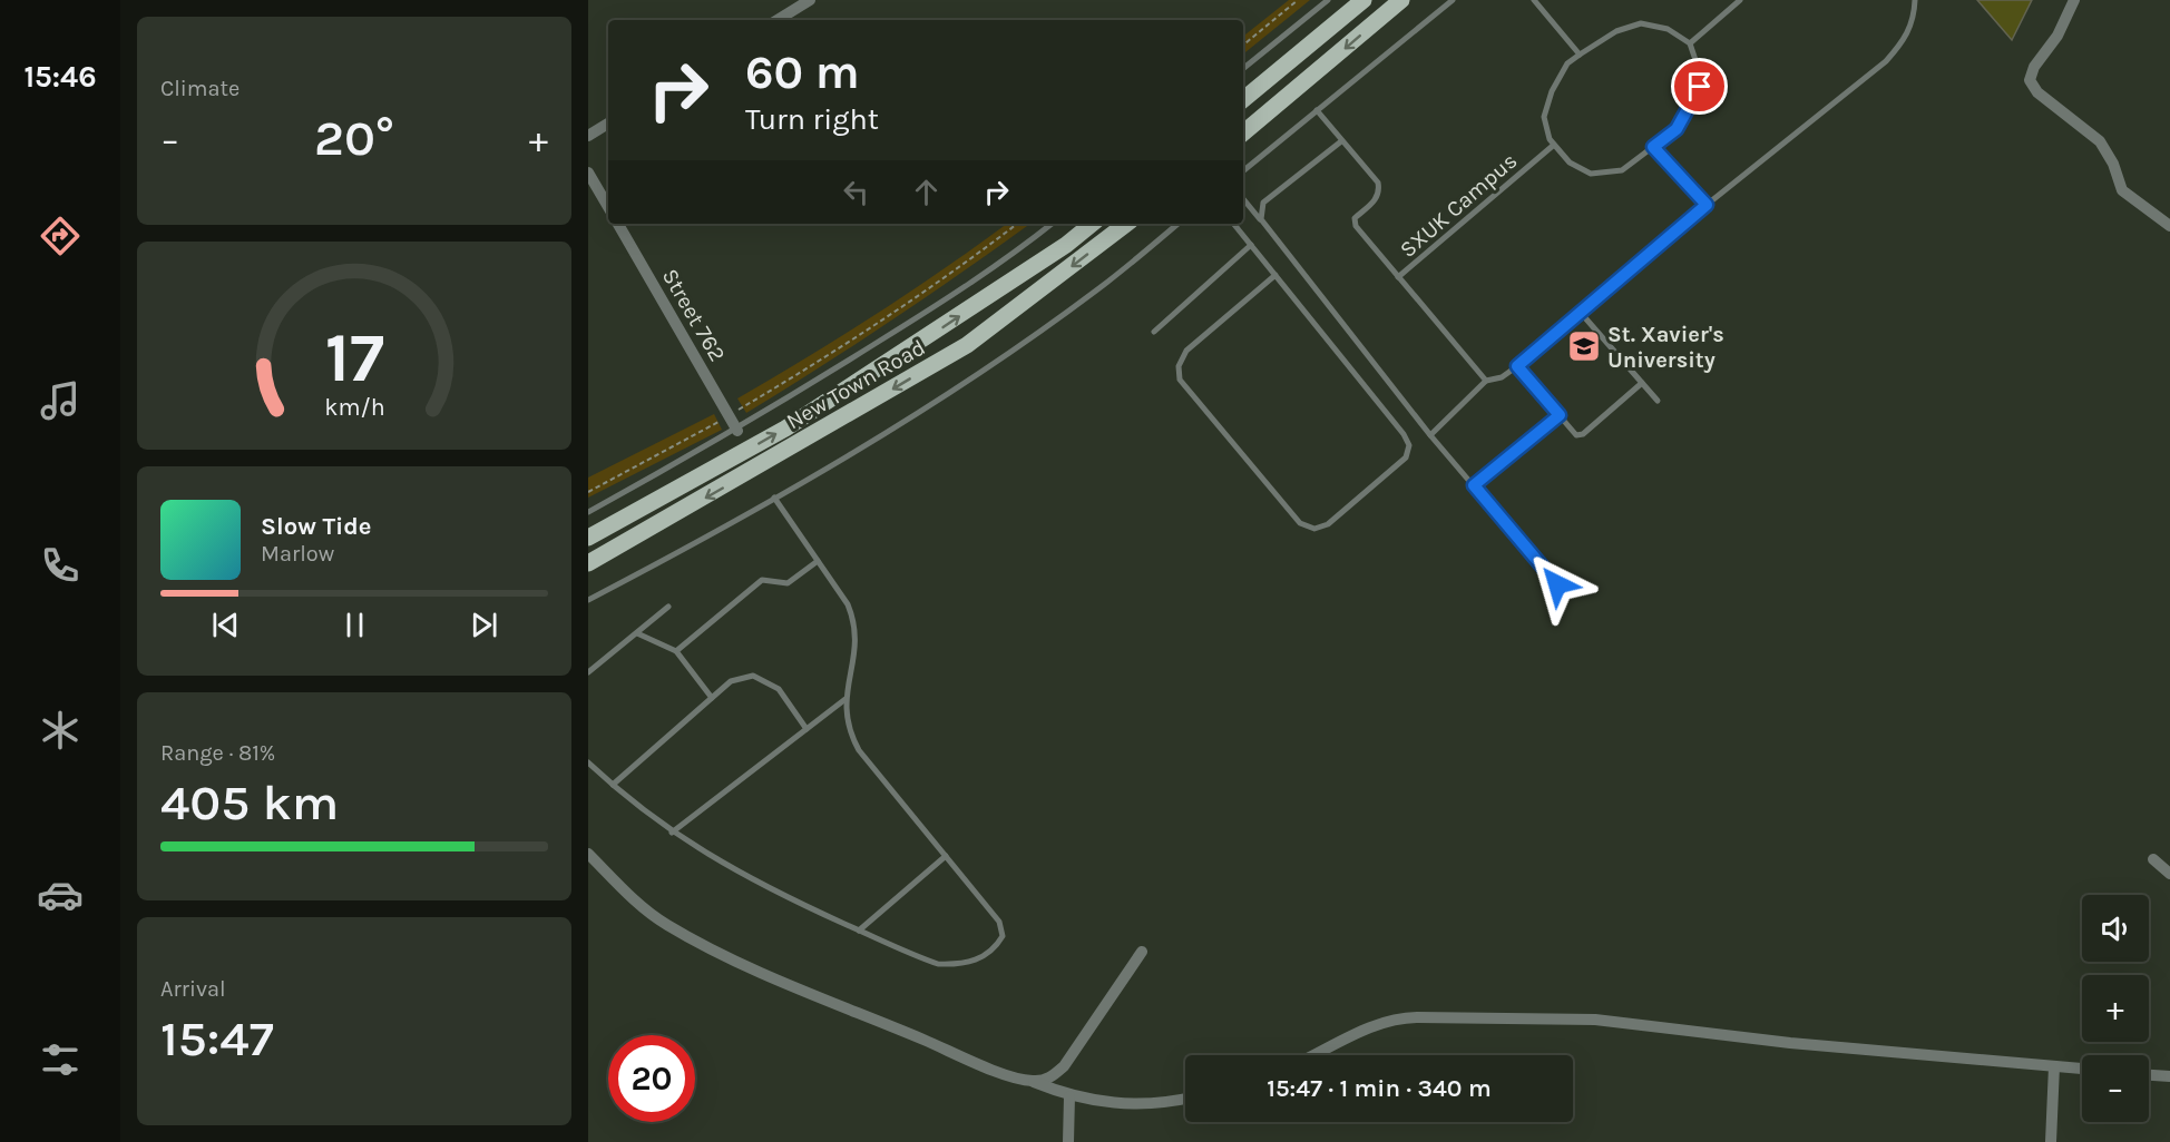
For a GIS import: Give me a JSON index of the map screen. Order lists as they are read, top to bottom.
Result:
{
  "streets": {
    "main road": ["New Town Road"],
    "street": ["Street 762"],
    "lane": ["SXUK Campus"]
  },
  "places": {
    "school or university": ["St. Xavier's University"]
  },
  "page": {
    "tabs": "15:46",
    "tile": [
      "Climate",
      ["Range · 81%", "405 km"],
      ["Arrival", "15:47"]
    ],
    "turn": ["60 m", "Turn right"],
    "heat": ["−", "20°", "+"],
    "song": ["Slow Tide", "Marlow"],
    "map_buttons": ["+", "−"],
    "limit": "20",
    "trip": "15:47 · 1 min · 340 m",
    "gauge": ["17", "km/h"]
  }
}
